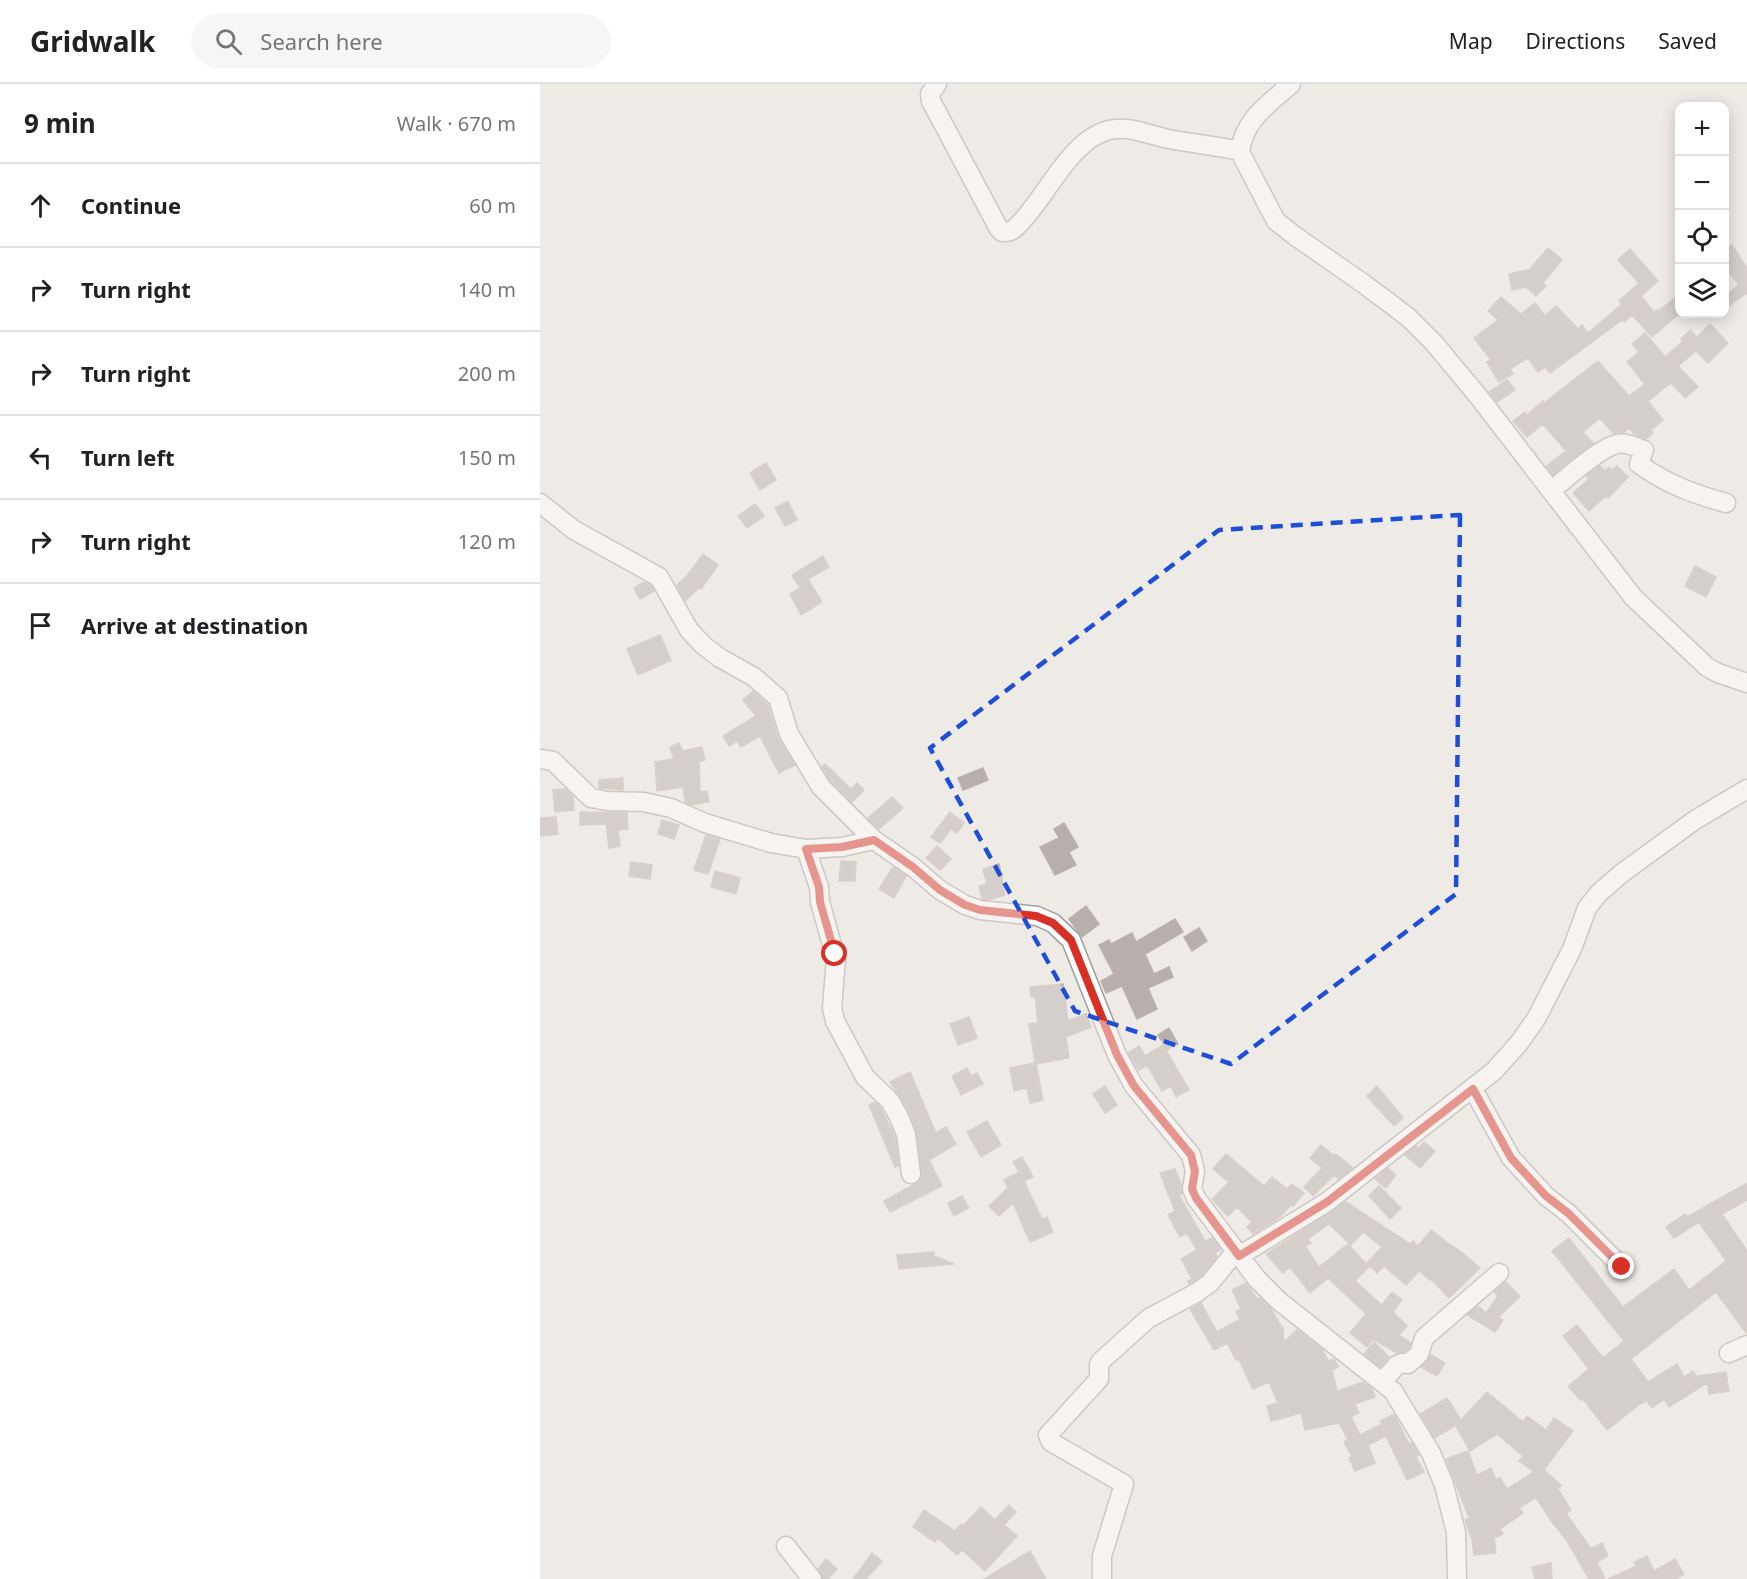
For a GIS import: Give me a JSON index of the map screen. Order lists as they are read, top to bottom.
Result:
{
  "page": {
    "header": "Gridwalk",
    "search": "Search here",
    "nav": ["Map", "Directions", "Saved"],
    "heading": ["9 min", "Walk · 670 m"],
    "map_buttons": ["+", "−"],
    "list": [
      ["Continue", "60 m"],
      ["Turn right", "140 m"],
      ["Turn right", "200 m"],
      ["Turn left", "150 m"],
      ["Turn right", "120 m"],
      "Arrive at destination"
    ]
  }
}
